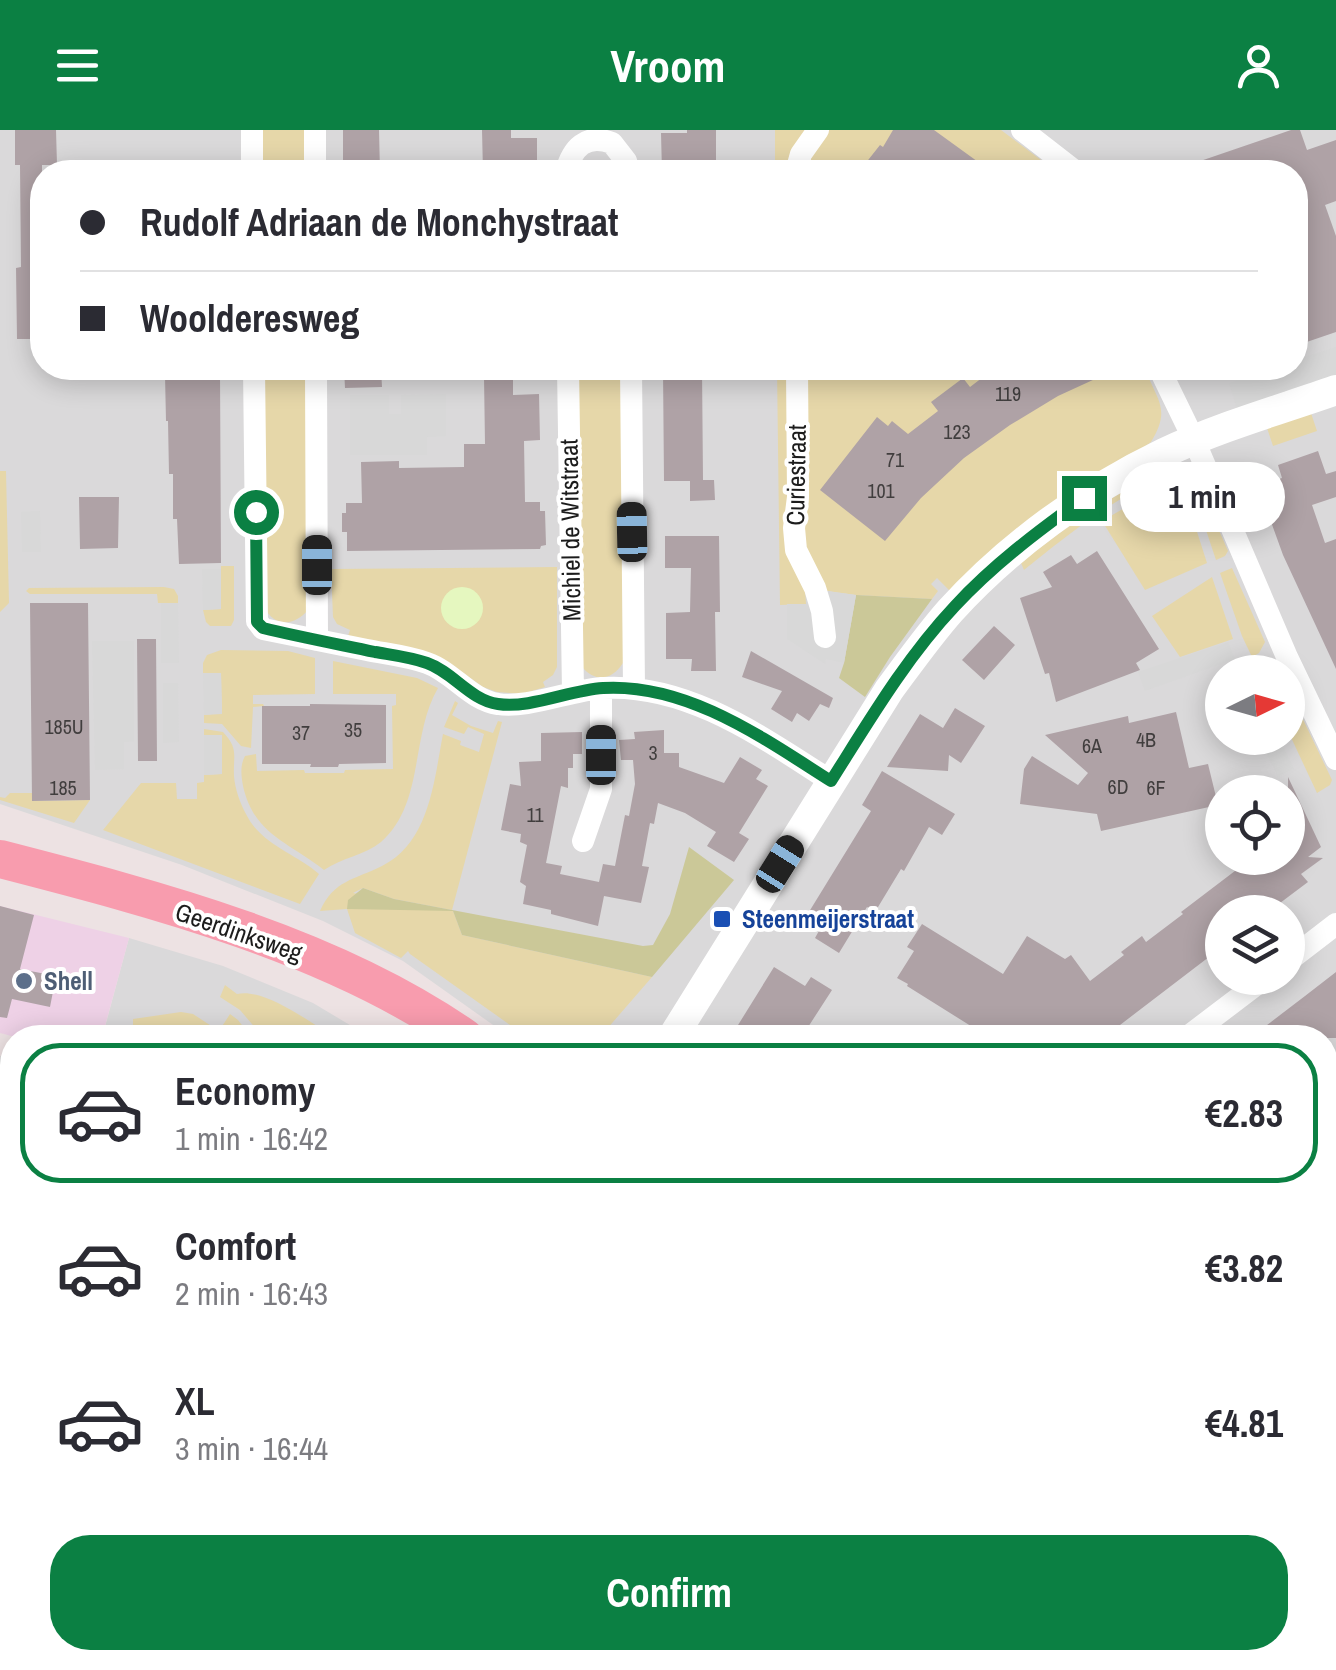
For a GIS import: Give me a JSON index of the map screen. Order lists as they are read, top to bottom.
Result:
{
  "streets": {
    "main road": ["Geerdinksweg"],
    "street": ["Curiestraat", "Michiel de Witstraat"]
  },
  "places": {
    "transit": ["Steenmeijerstraat"],
    "other": ["Shell"]
  },
  "house_numbers": [
    "119",
    "123",
    "71",
    "101",
    "185U",
    "35",
    "37",
    "4B",
    "6A",
    "3",
    "6D",
    "185",
    "6F",
    "11"
  ],
  "north": "right",
  "page": {
    "header": "Vroom",
    "banner": ["Rudolf Adriaan de Monchystraat", "Woolderesweg"],
    "bubble": "1 min",
    "list": [
      {
        "name": "Economy",
        "note": "1 min · 16:42",
        "value": "€2.83"
      },
      {
        "name": "Comfort",
        "note": "2 min · 16:43",
        "value": "€3.82"
      },
      {
        "name": "XL",
        "note": "3 min · 16:44",
        "value": "€4.81"
      }
    ],
    "buttons": "Confirm"
  }
}
